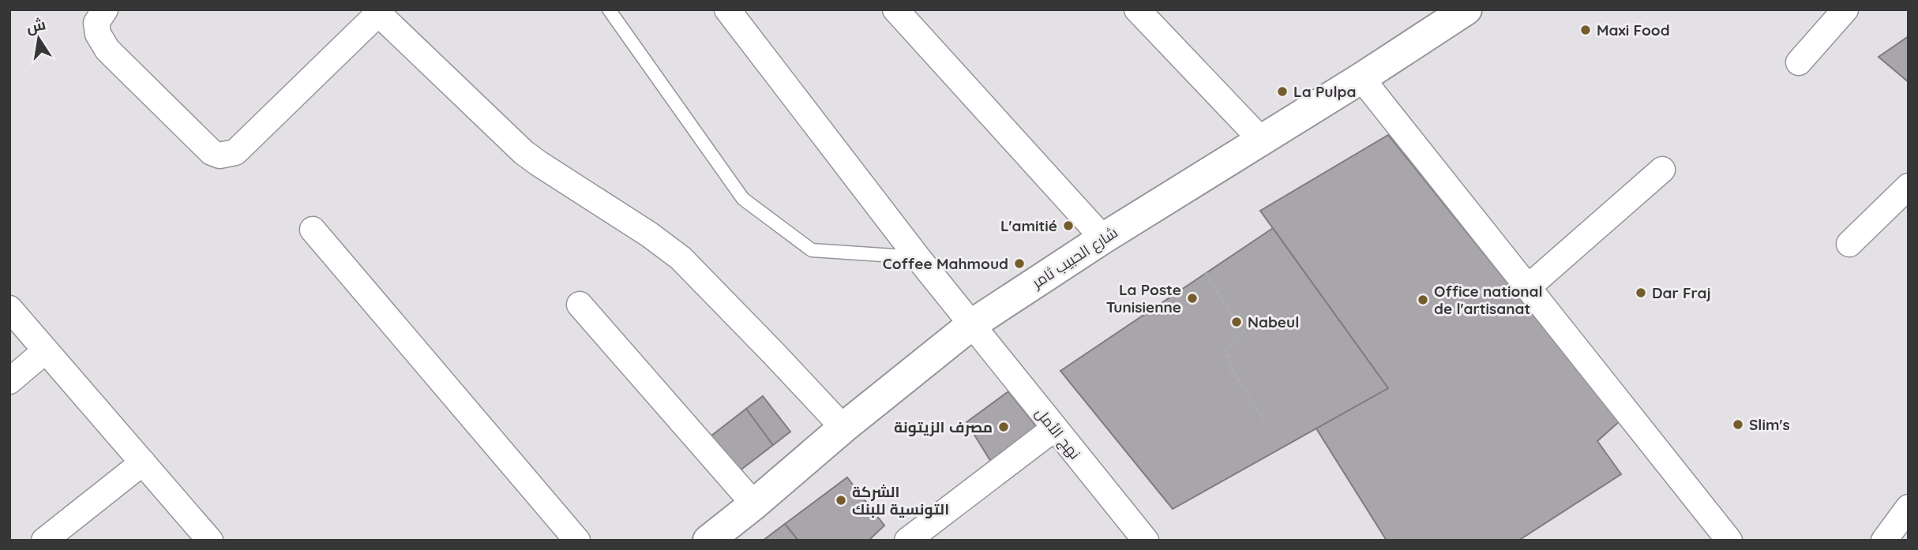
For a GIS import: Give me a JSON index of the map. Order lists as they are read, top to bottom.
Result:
{
  "streets": {
    "main road": ["شارع الحبيب ثامر"],
    "street": ["نهج الأمل"]
  },
  "crossings": [
    ["شارع الحبيب ثامر", "نهج الأمل"]
  ],
  "places": [
    "Maxi Food",
    "La Pulpa",
    "L'amitié",
    "Coffee Mahmoud",
    "Dar Fraj",
    "La Poste Tunisienne",
    "Office national de l'artisanat",
    "Nabeul",
    "Slim's",
    "مصرف الزيتونة",
    "الشركة التونسية للبنك"
  ],
  "north": "top"
}
